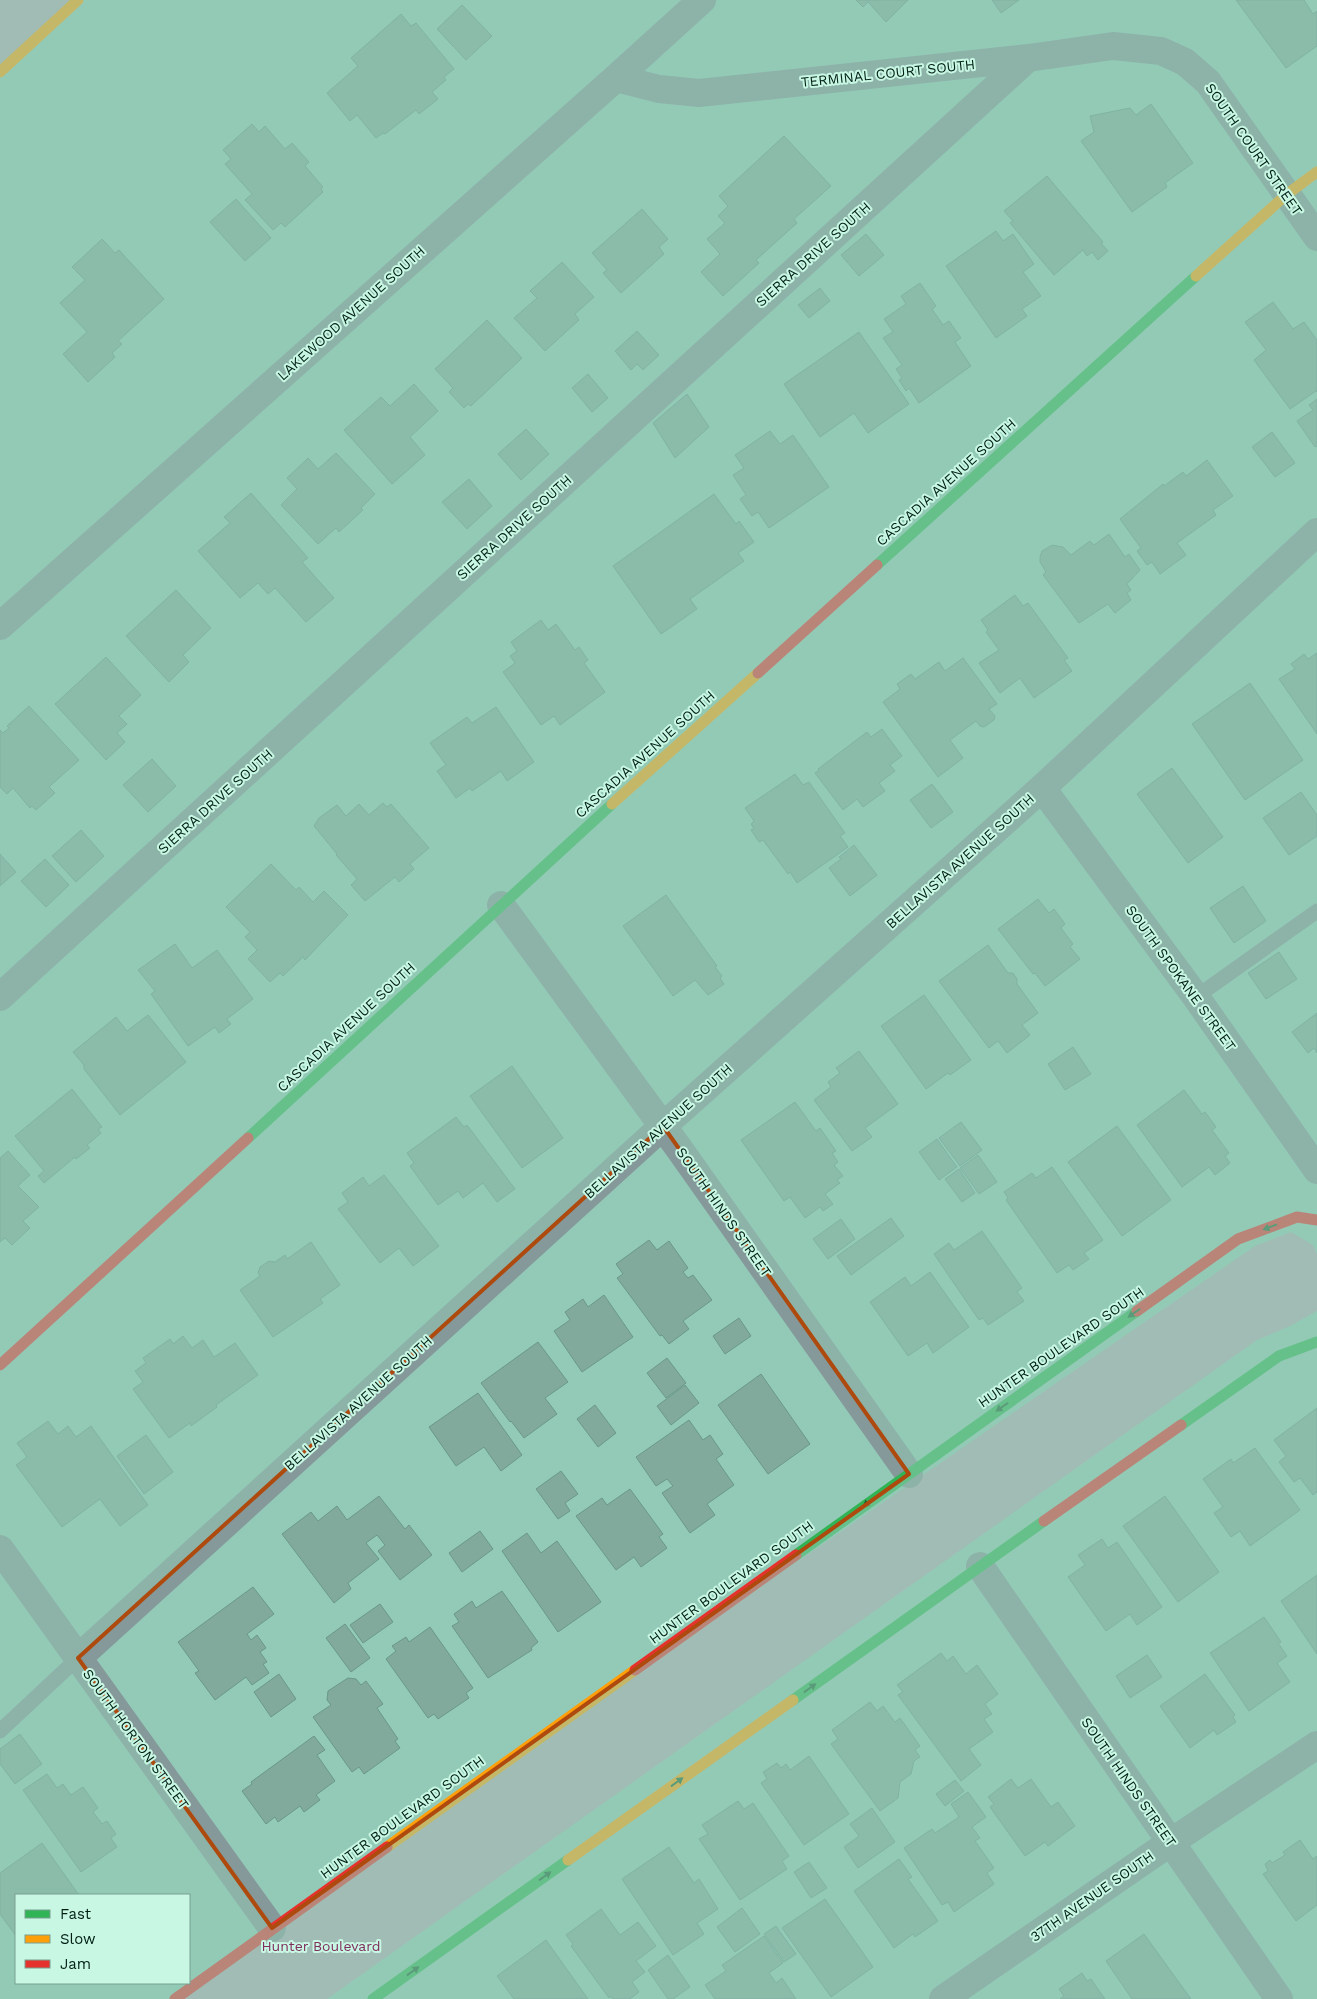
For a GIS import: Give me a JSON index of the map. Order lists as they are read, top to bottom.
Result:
{
  "streets": {
    "street": [
      "TERMINAL COURT SOUTH",
      "SOUTH COURT STREET",
      "SIERRA DRIVE SOUTH",
      "LAKEWOOD AVENUE SOUTH",
      "CASCADIA AVENUE SOUTH",
      "BELLAVISTA AVENUE SOUTH",
      "SOUTH SPOKANE STREET",
      "SOUTH HINDS STREET",
      "HUNTER BOULEVARD SOUTH",
      "SOUTH HORTON STREET",
      "37TH AVENUE SOUTH"
    ]
  },
  "crossings": [
    ["TERMINAL COURT SOUTH", "SOUTH COURT STREET"],
    ["TERMINAL COURT SOUTH", "SIERRA DRIVE SOUTH"],
    ["TERMINAL COURT SOUTH", "LAKEWOOD AVENUE SOUTH"],
    ["SOUTH COURT STREET", "CASCADIA AVENUE SOUTH"],
    ["CASCADIA AVENUE SOUTH", "SOUTH HINDS STREET"],
    ["BELLAVISTA AVENUE SOUTH", "SOUTH SPOKANE STREET"],
    ["BELLAVISTA AVENUE SOUTH", "SOUTH HINDS STREET"],
    ["BELLAVISTA AVENUE SOUTH", "SOUTH HORTON STREET"],
    ["SOUTH HINDS STREET", "HUNTER BOULEVARD SOUTH"],
    ["SOUTH HINDS STREET", "37TH AVENUE SOUTH"],
    ["HUNTER BOULEVARD SOUTH", "SOUTH HORTON STREET"]
  ],
  "one_way": ["HUNTER BOULEVARD SOUTH"],
  "parks": ["Hunter Boulevard"],
  "legend": ["Fast", "Slow", "Jam"]
}
